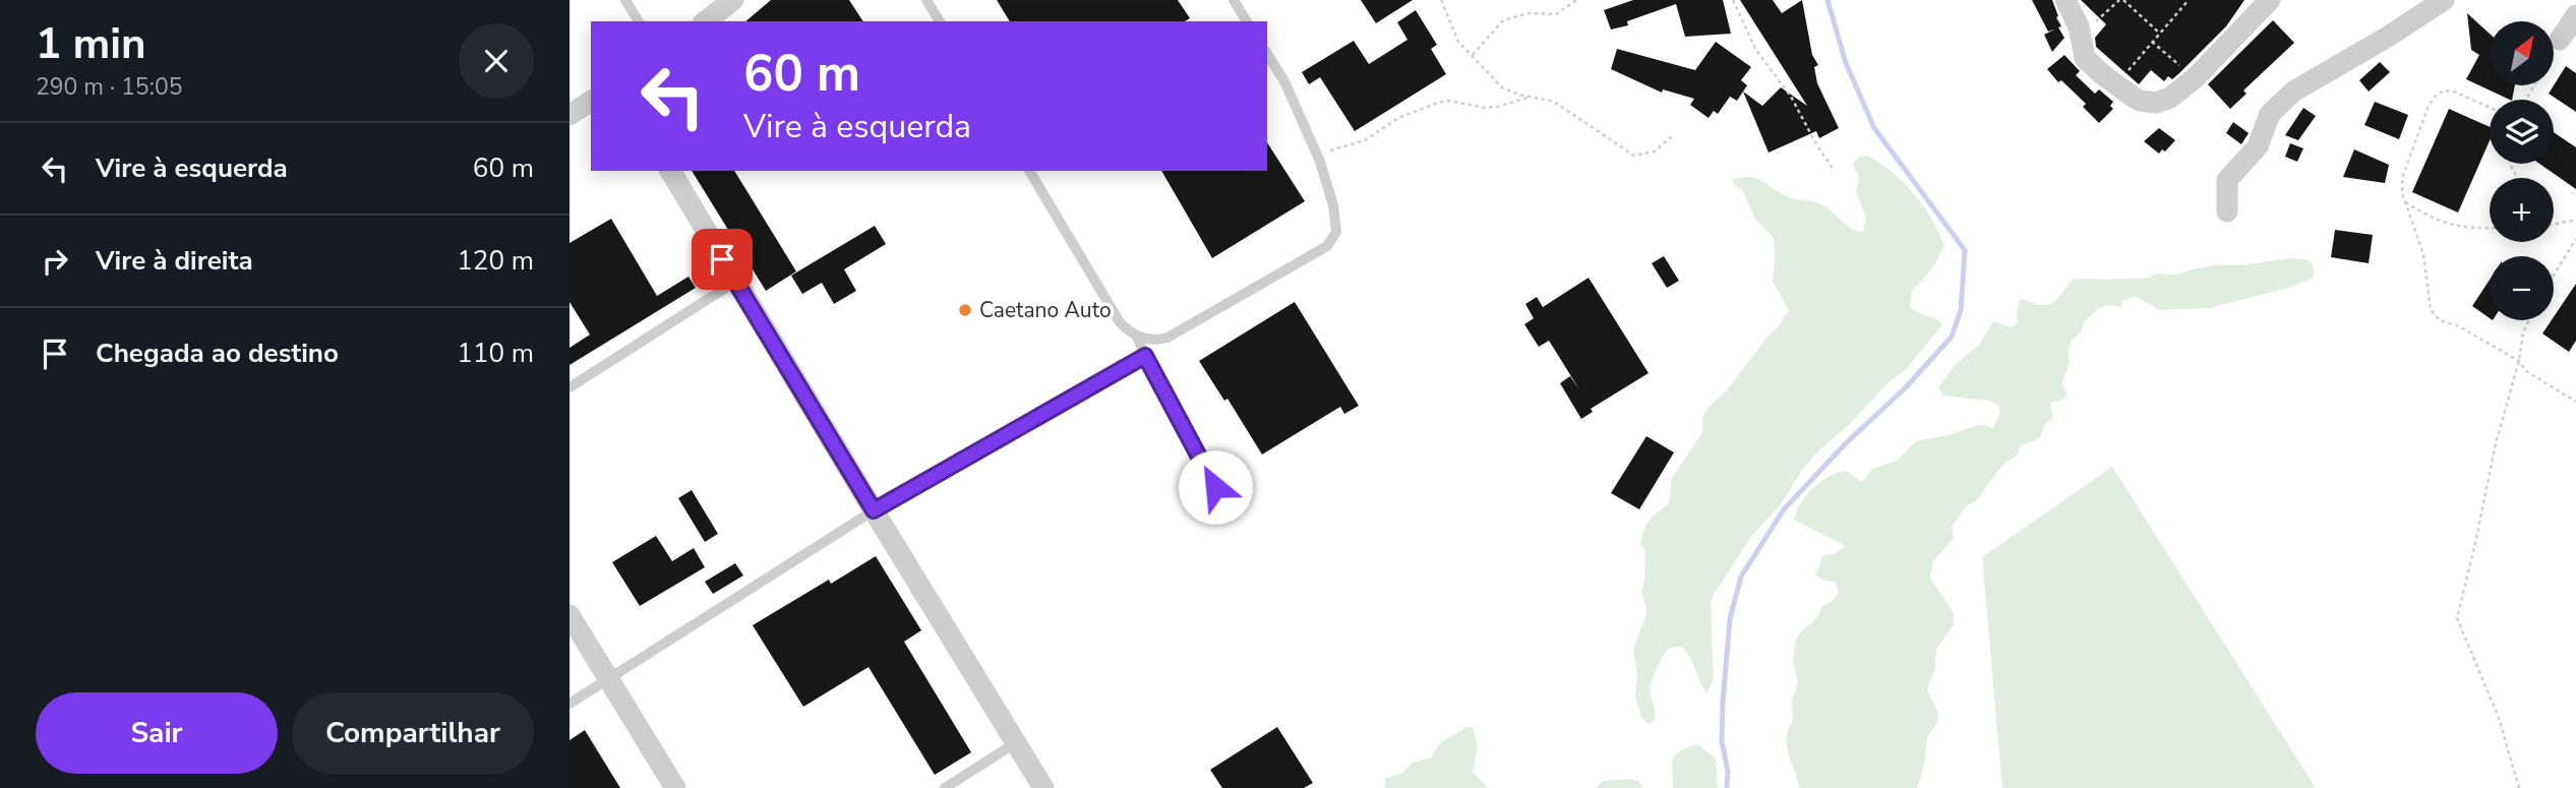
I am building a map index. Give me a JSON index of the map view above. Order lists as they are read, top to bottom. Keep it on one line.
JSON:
{"places":["Caetano Auto"],"north":"top right","page":{"heading":["1 min","290 m · 15:05"],"map_buttons":["+","−"],"turn":["60 m","Vire à esquerda"],"list":[{"name":"Vire à esquerda","value":"60 m"},{"name":"Vire à direita","value":"120 m"},{"name":"Chegada ao destino","value":"110 m"}],"buttons":["Sair","Compartilhar"]}}
